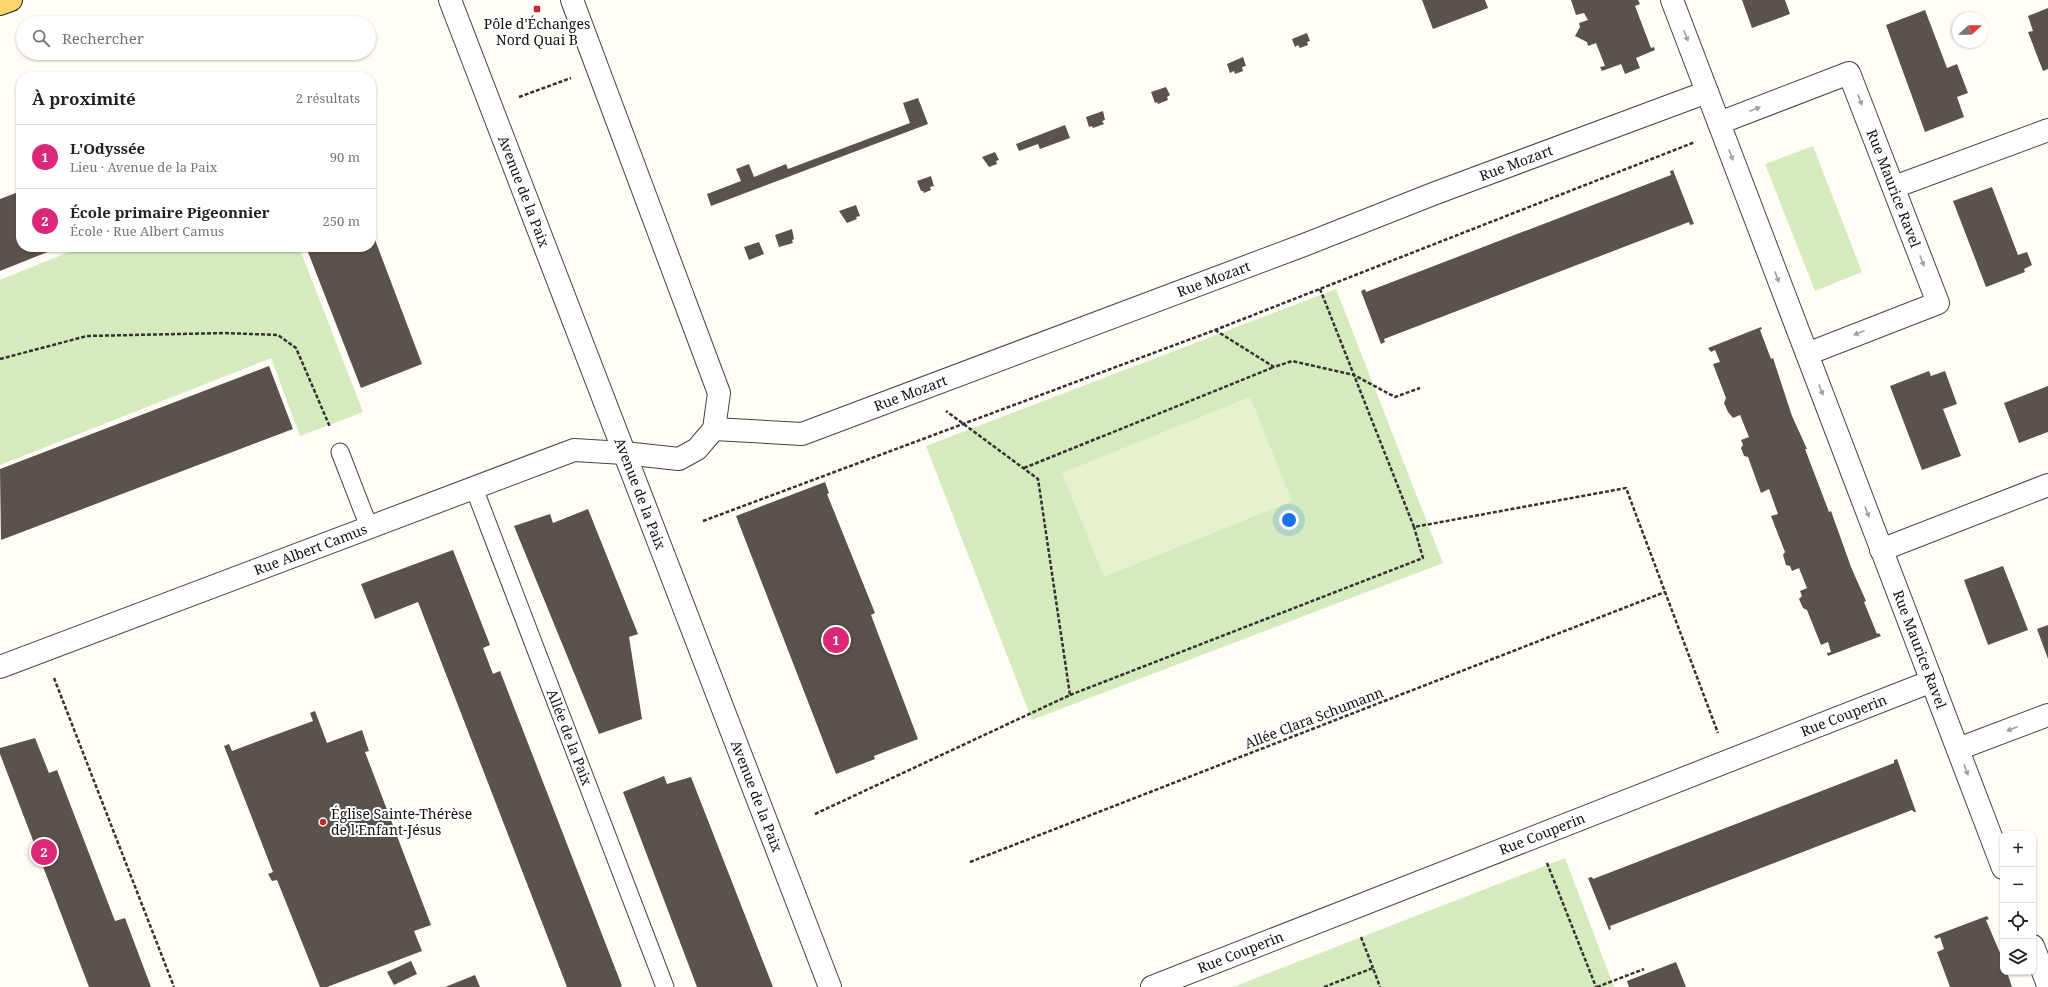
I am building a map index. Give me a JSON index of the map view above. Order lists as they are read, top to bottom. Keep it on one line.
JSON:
{"streets":{"street":["Rue Mozart","Rue Maurice Ravel","Avenue de la Paix","Rue Albert Camus","Rue Couperin"],"lane":["Allée de la Paix"],"path":["Allée Clara Schumann"]},"crossings":[["Rue Mozart","Rue Maurice Ravel"],["Rue Mozart","Rue Albert Camus"],["Rue Maurice Ravel","Rue Couperin"],["Avenue de la Paix","Rue Albert Camus"],["Rue Albert Camus","Allée de la Paix"]],"places":{"transit":["Pôle d'Échanges Nord Quai B"],"other":["Église Sainte-Thérèse de l'Enfant-Jésus"]},"north":"right","page":{"search":"Rechercher","heading":["À proximité","2 résultats"],"list":[{"mark":"1","name":"L'Odyssée","note":"Lieu · Avenue de la Paix","value":"90 m"},{"mark":"2","name":"École primaire Pigeonnier","note":"École · Rue Albert Camus","value":"250 m"}],"pins":["1","2"],"map_buttons":["+","−"]}}
